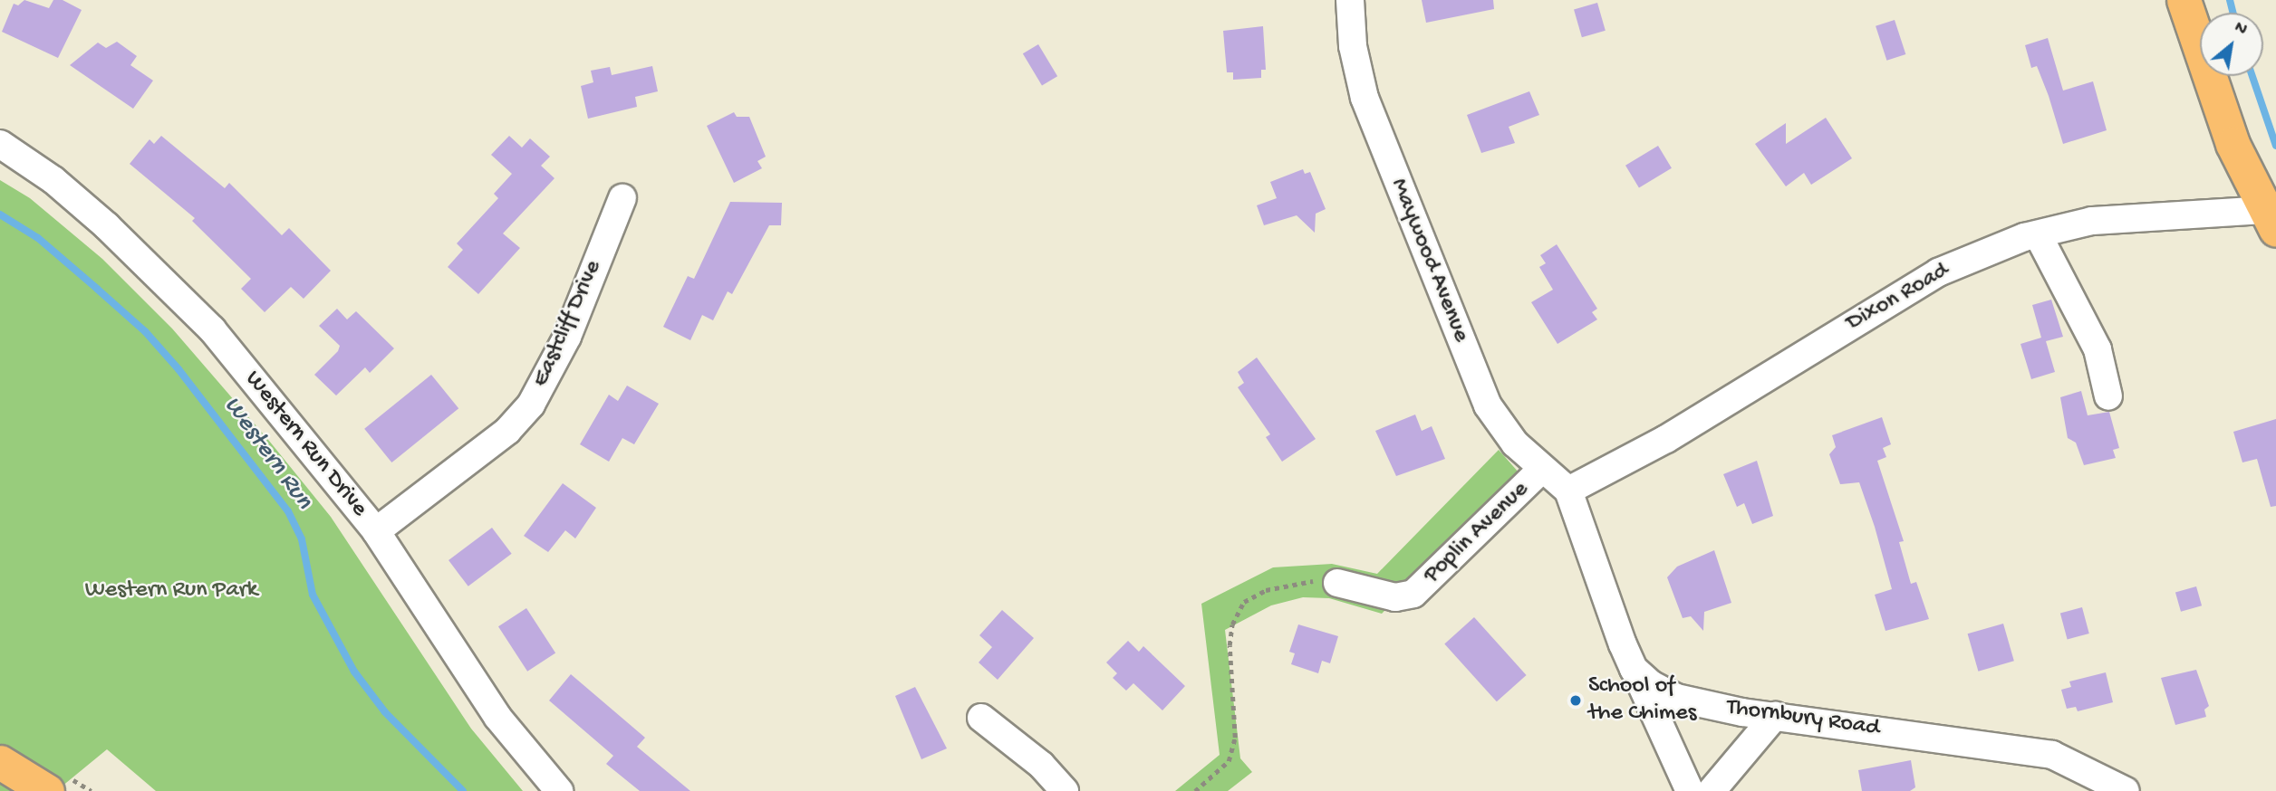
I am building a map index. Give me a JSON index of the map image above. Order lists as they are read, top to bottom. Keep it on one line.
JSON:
{"streets":{"street":["Maywood Avenue","Dixon Road","Eastcliff Drive","Western Run Drive","Poplin Avenue","Thornbury Road"]},"crossings":[["Maywood Avenue","Dixon Road"],["Maywood Avenue","Poplin Avenue"],["Eastcliff Drive","Western Run Drive"]],"water":["Western Run"],"parks":["Western Run Park"],"places":["School of the Chimes"],"north":"top right"}
